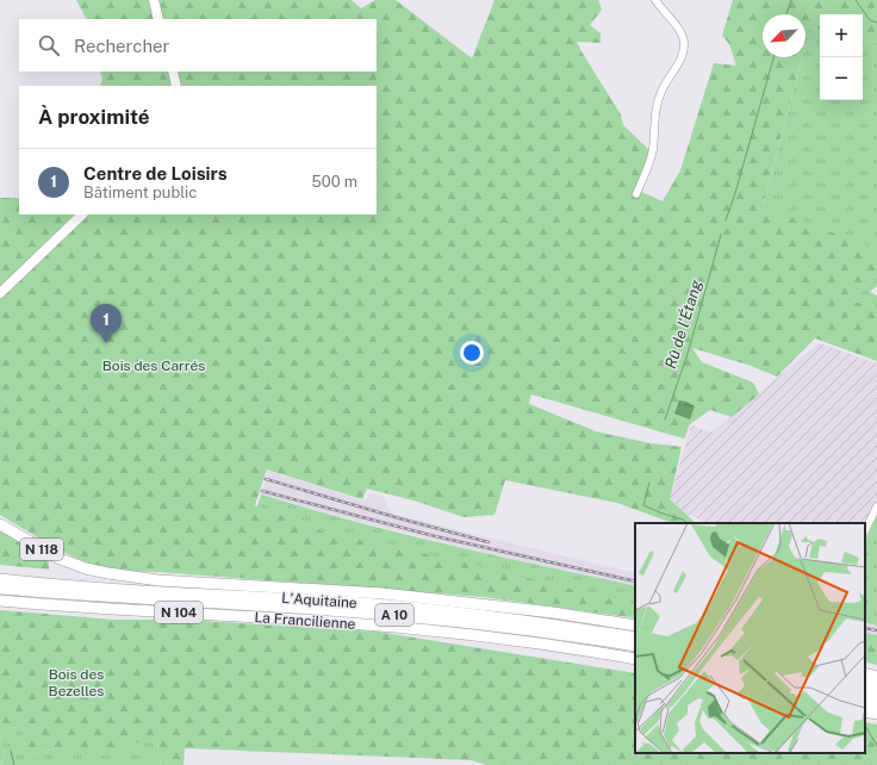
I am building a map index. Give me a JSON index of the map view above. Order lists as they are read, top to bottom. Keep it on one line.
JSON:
{"streets":{"highway":["N 118","L'Aquitaine","N 104","A 10","La Francilienne"]},"crossings":[["N 118","N 104"]],"water":["Rû de l'Étang"],"parks":["Bois des Carrés","Bois des Bezelles"],"north":"bottom left","page":{"map_buttons":["+","−"],"search":"Rechercher","heading":"À proximité","list":[{"mark":"1","name":"Centre de Loisirs","note":"Bâtiment public","value":"500 m"}],"pins":"1"}}
